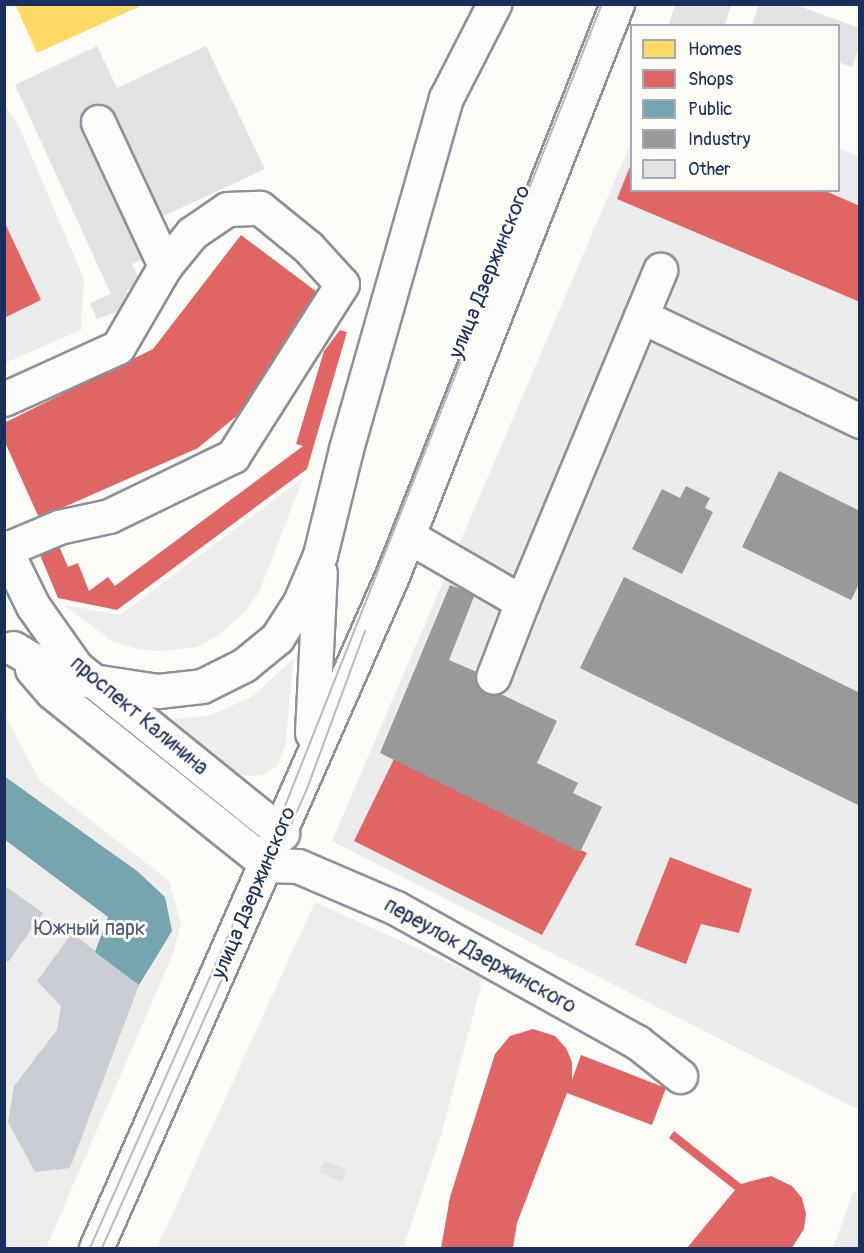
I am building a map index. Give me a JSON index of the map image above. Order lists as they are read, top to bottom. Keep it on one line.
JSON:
{"streets":{"main road":["улица Дзержинского","проспект Калинина","переулок Дзержинского"]},"crossings":[["улица Дзержинского","проспект Калинина"],["улица Дзержинского","переулок Дзержинского"],["проспект Калинина","переулок Дзержинского"]],"parks":["Южный парк"],"legend":["Homes","Shops","Public","Industry","Other"]}
